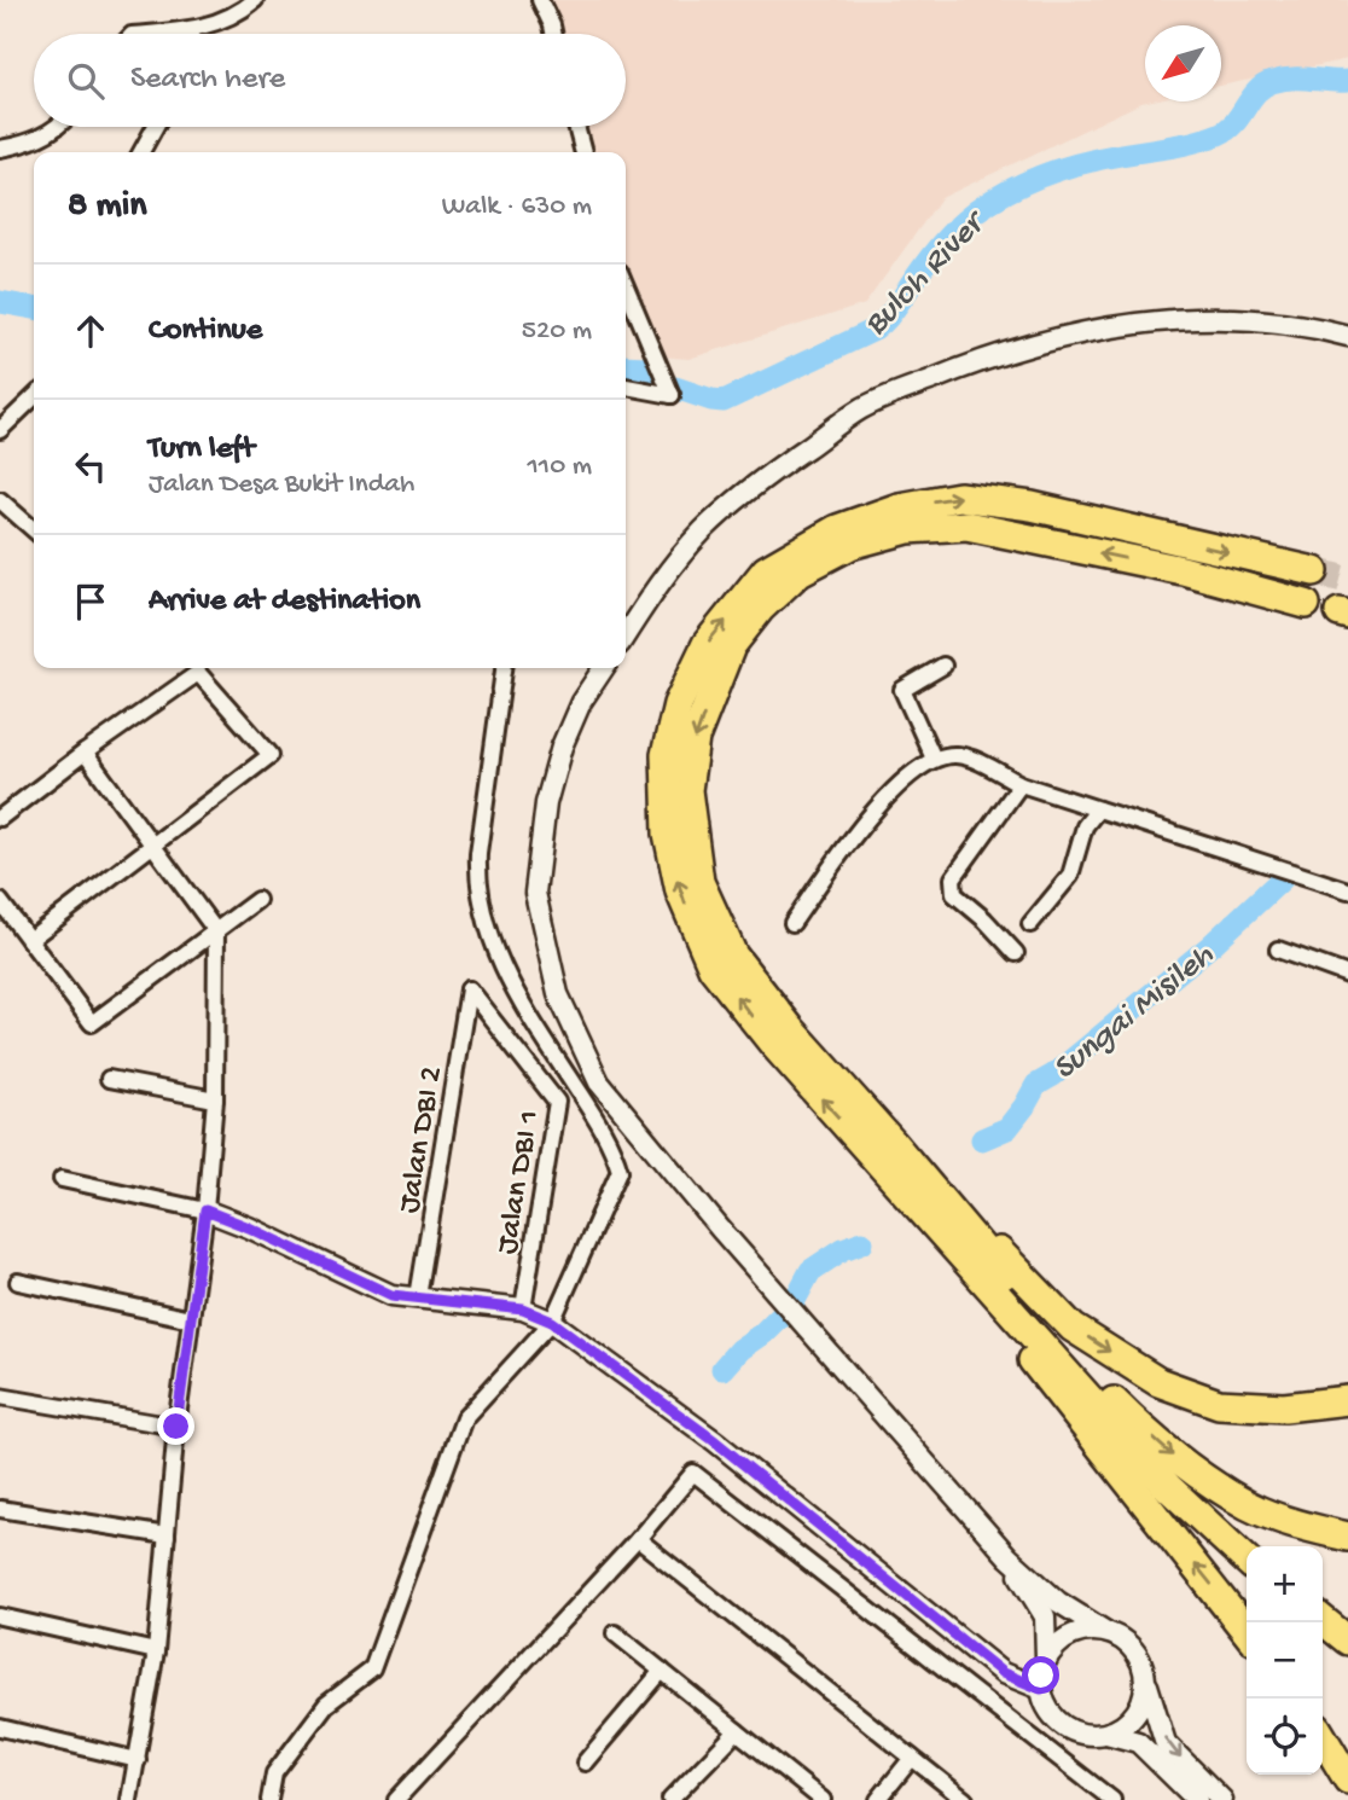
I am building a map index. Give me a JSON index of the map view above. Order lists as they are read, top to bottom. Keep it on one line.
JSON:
{"streets":{"street":["Jalan DBI 2","Jalan DBI 1"]},"crossings":[["Jalan DBI 2","Jalan DBI 1"]],"water":["Buloh River","Sungai Misileh"],"north":"bottom left","page":{"search":"Search here","heading":["8 min","Walk · 630 m"],"list":[["Continue","520 m"],["Turn left","Jalan Desa Bukit Indah","110 m"],"Arrive at destination"],"map_buttons":["+","−"]}}
